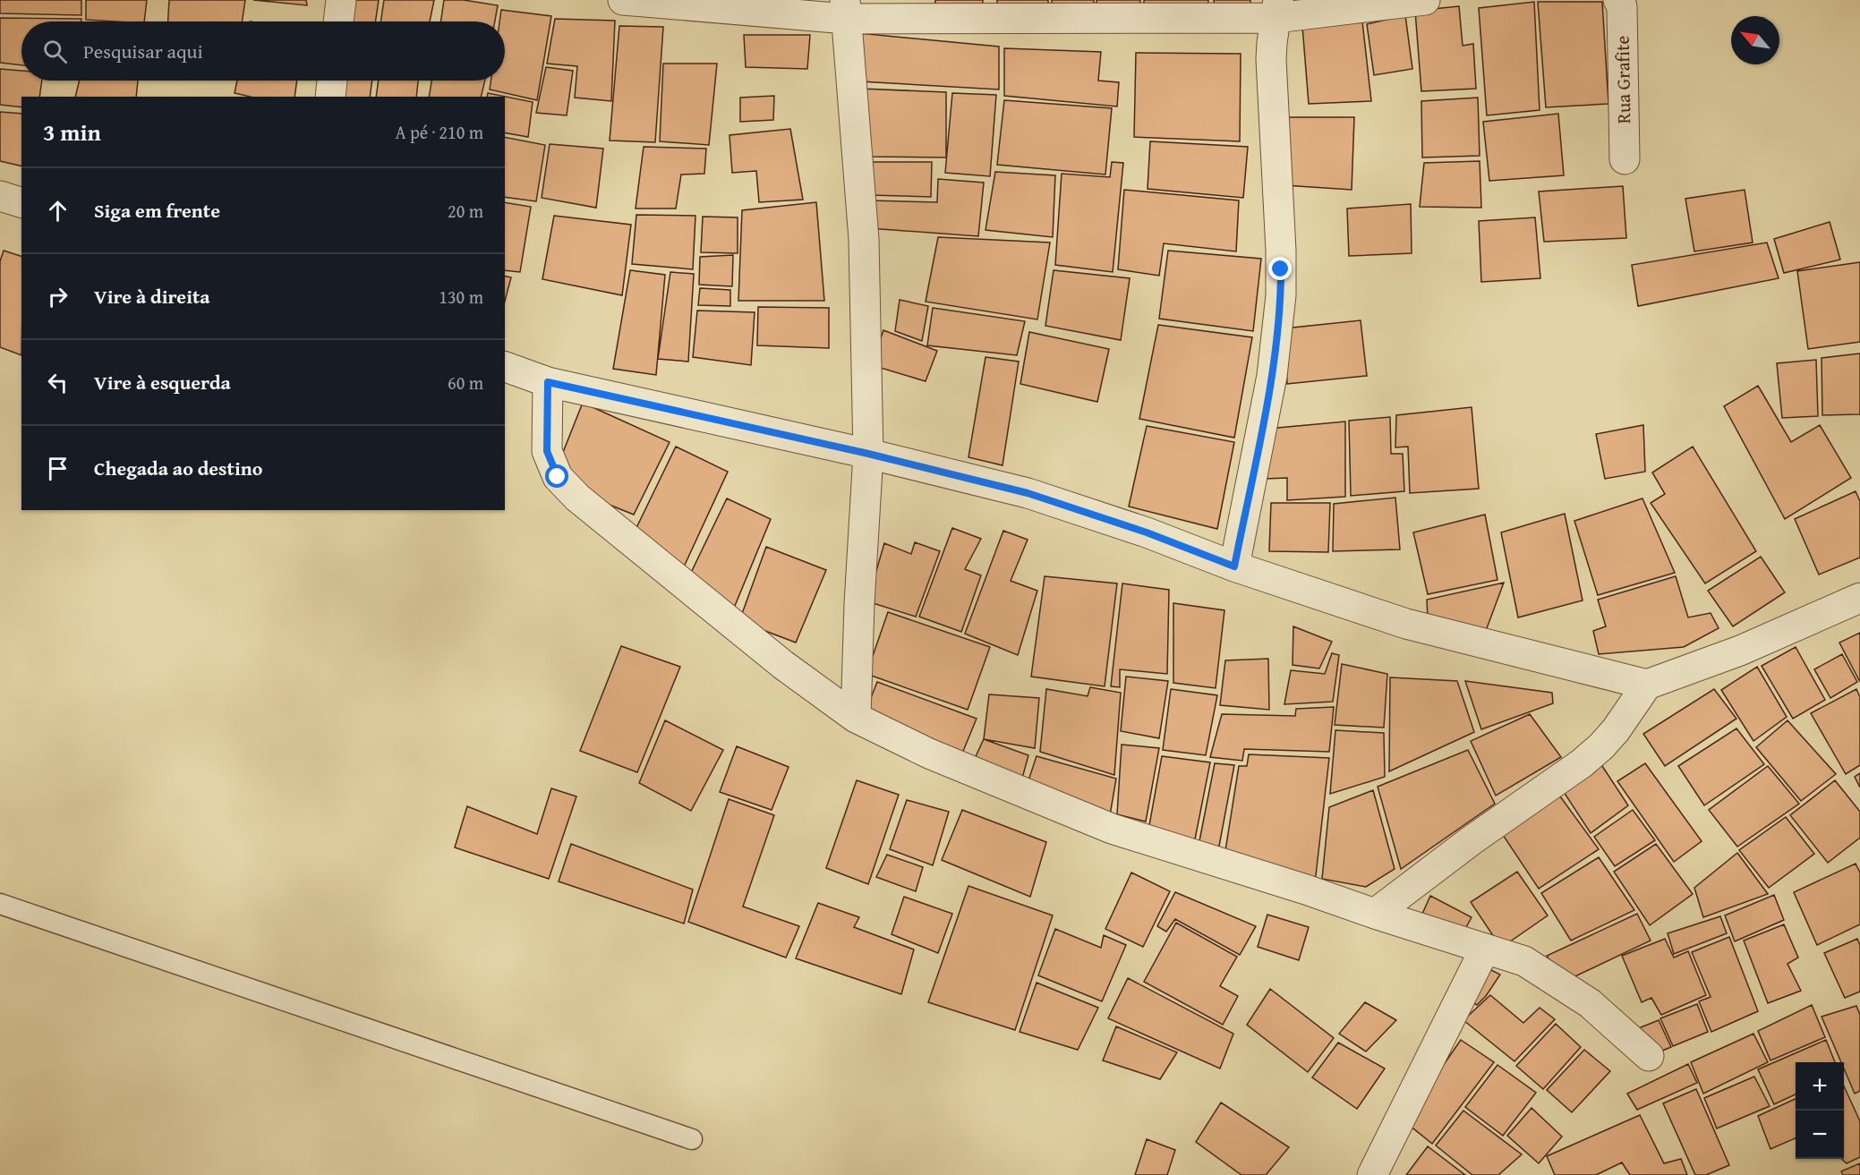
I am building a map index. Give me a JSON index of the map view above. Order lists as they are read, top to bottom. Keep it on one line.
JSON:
{"streets":{"street":["Rua Grafite"]},"north":"top left","page":{"search":"Pesquisar aqui","heading":["3 min","A pé · 210 m"],"list":[["Siga em frente","20 m"],["Vire à direita","130 m"],["Vire à esquerda","60 m"],"Chegada ao destino"],"map_buttons":["+","−"]}}
